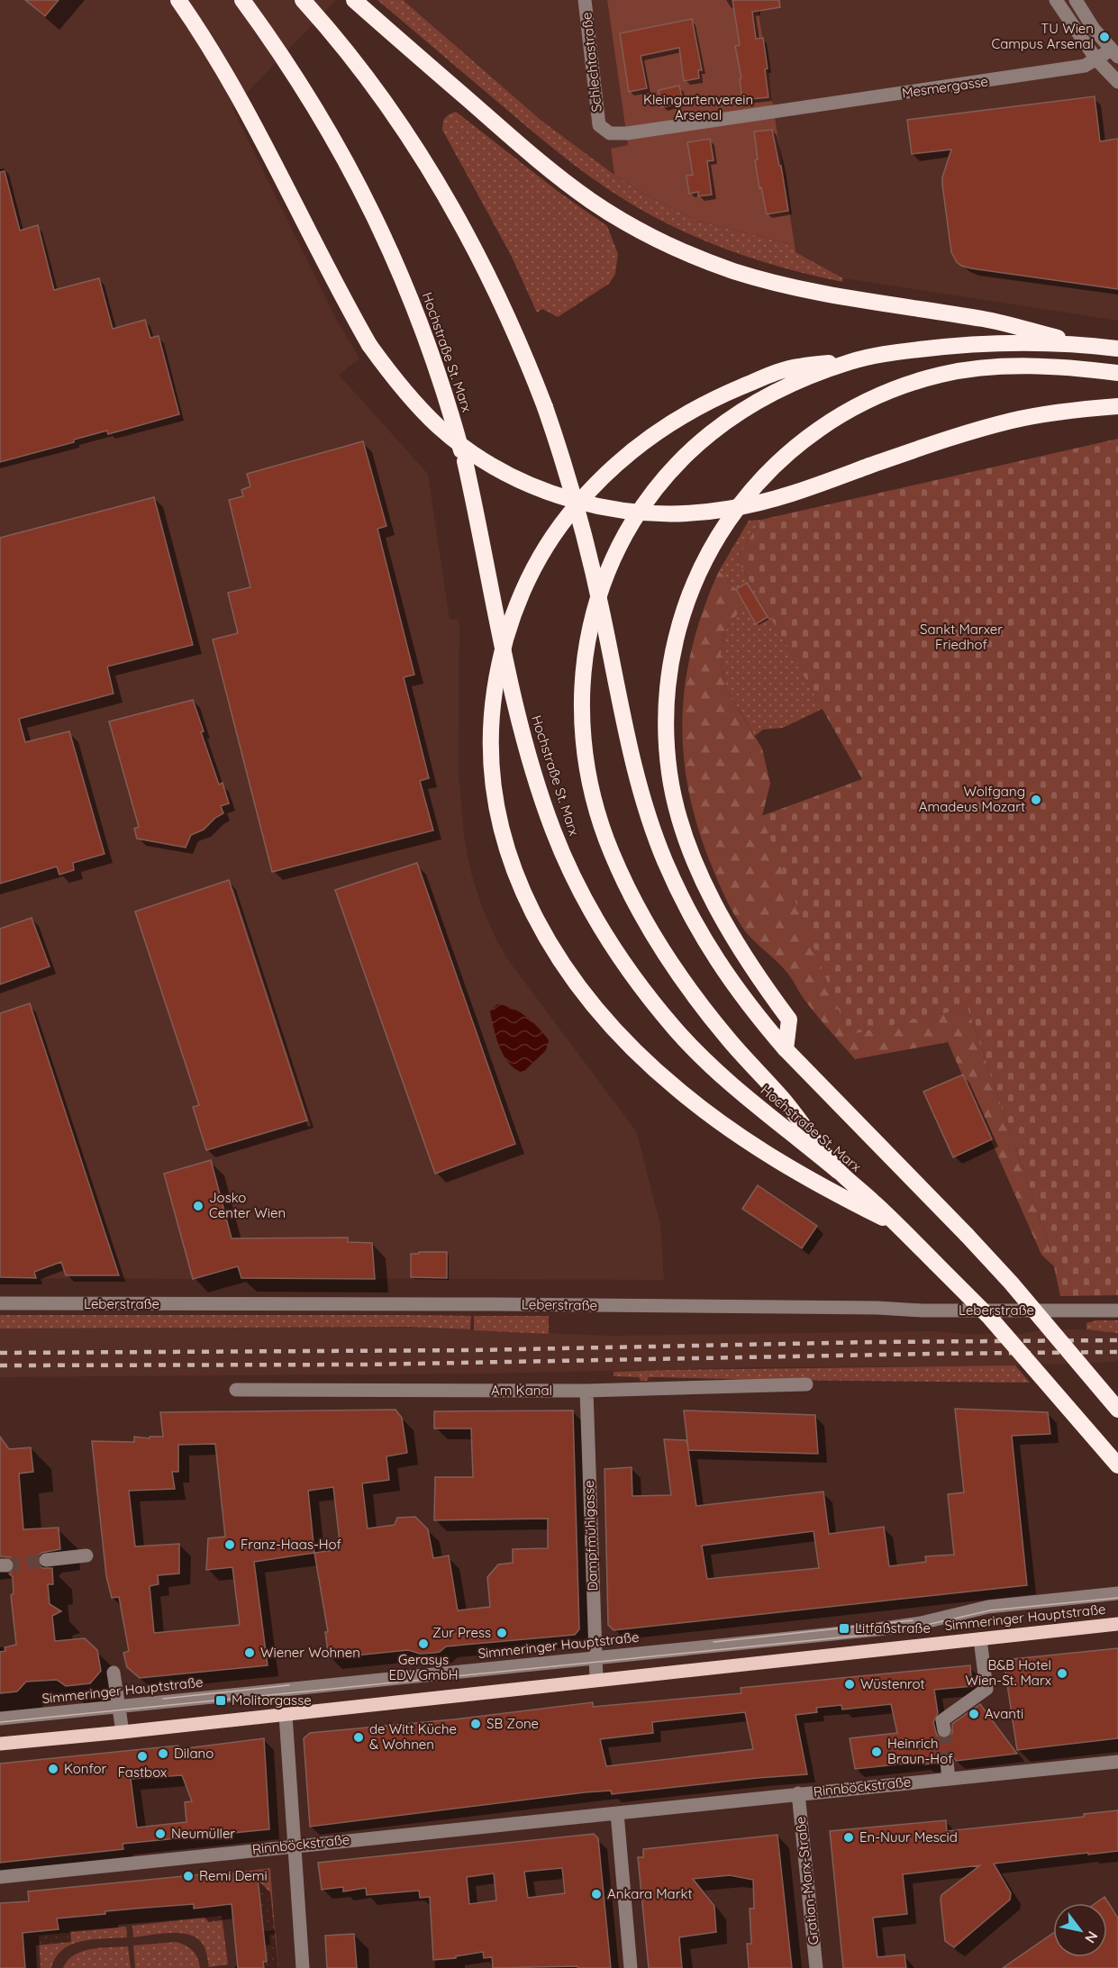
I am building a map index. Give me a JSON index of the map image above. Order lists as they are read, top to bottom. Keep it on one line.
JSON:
{"streets":{"highway":["Hochstraße St. Marx"],"main road":["Simmeringer Hauptstraße"],"street":["Schlechtastraße","Mesmergasse","Leberstraße","Am Kanal","Dampfmühlgasse","Rinnböckstraße","Gratian-Marx-Straße"]},"crossings":[["Schlechtastraße","Mesmergasse"],["Am Kanal","Dampfmühlgasse"],["Dampfmühlgasse","Simmeringer Hauptstraße"],["Rinnböckstraße","Gratian-Marx-Straße"]],"parks":["Kleingartenverein Arsenal","Sankt Marxer Friedhof"],"places":{"other":["TU Wien Campus Arsenal","Wolfgang Amadeus Mozart","Josko Center Wien","Franz-Haas-Hof","Zur Press","Gerasys EDV GmbH","Wiener Wohnen","B&B Hotel Wien-St. Marx","Wüstenrot","Avanti","SB Zone","de Witt Küche & Wohnen","Heinrich Braun-Hof","Dilano","Fastbox","Konfor","Neumüller","En-Nuur Mescid","Remi Demi","Ankara Markt"],"transit":["Litfaßstraße","Molitorgasse"]},"north":"bottom right"}
